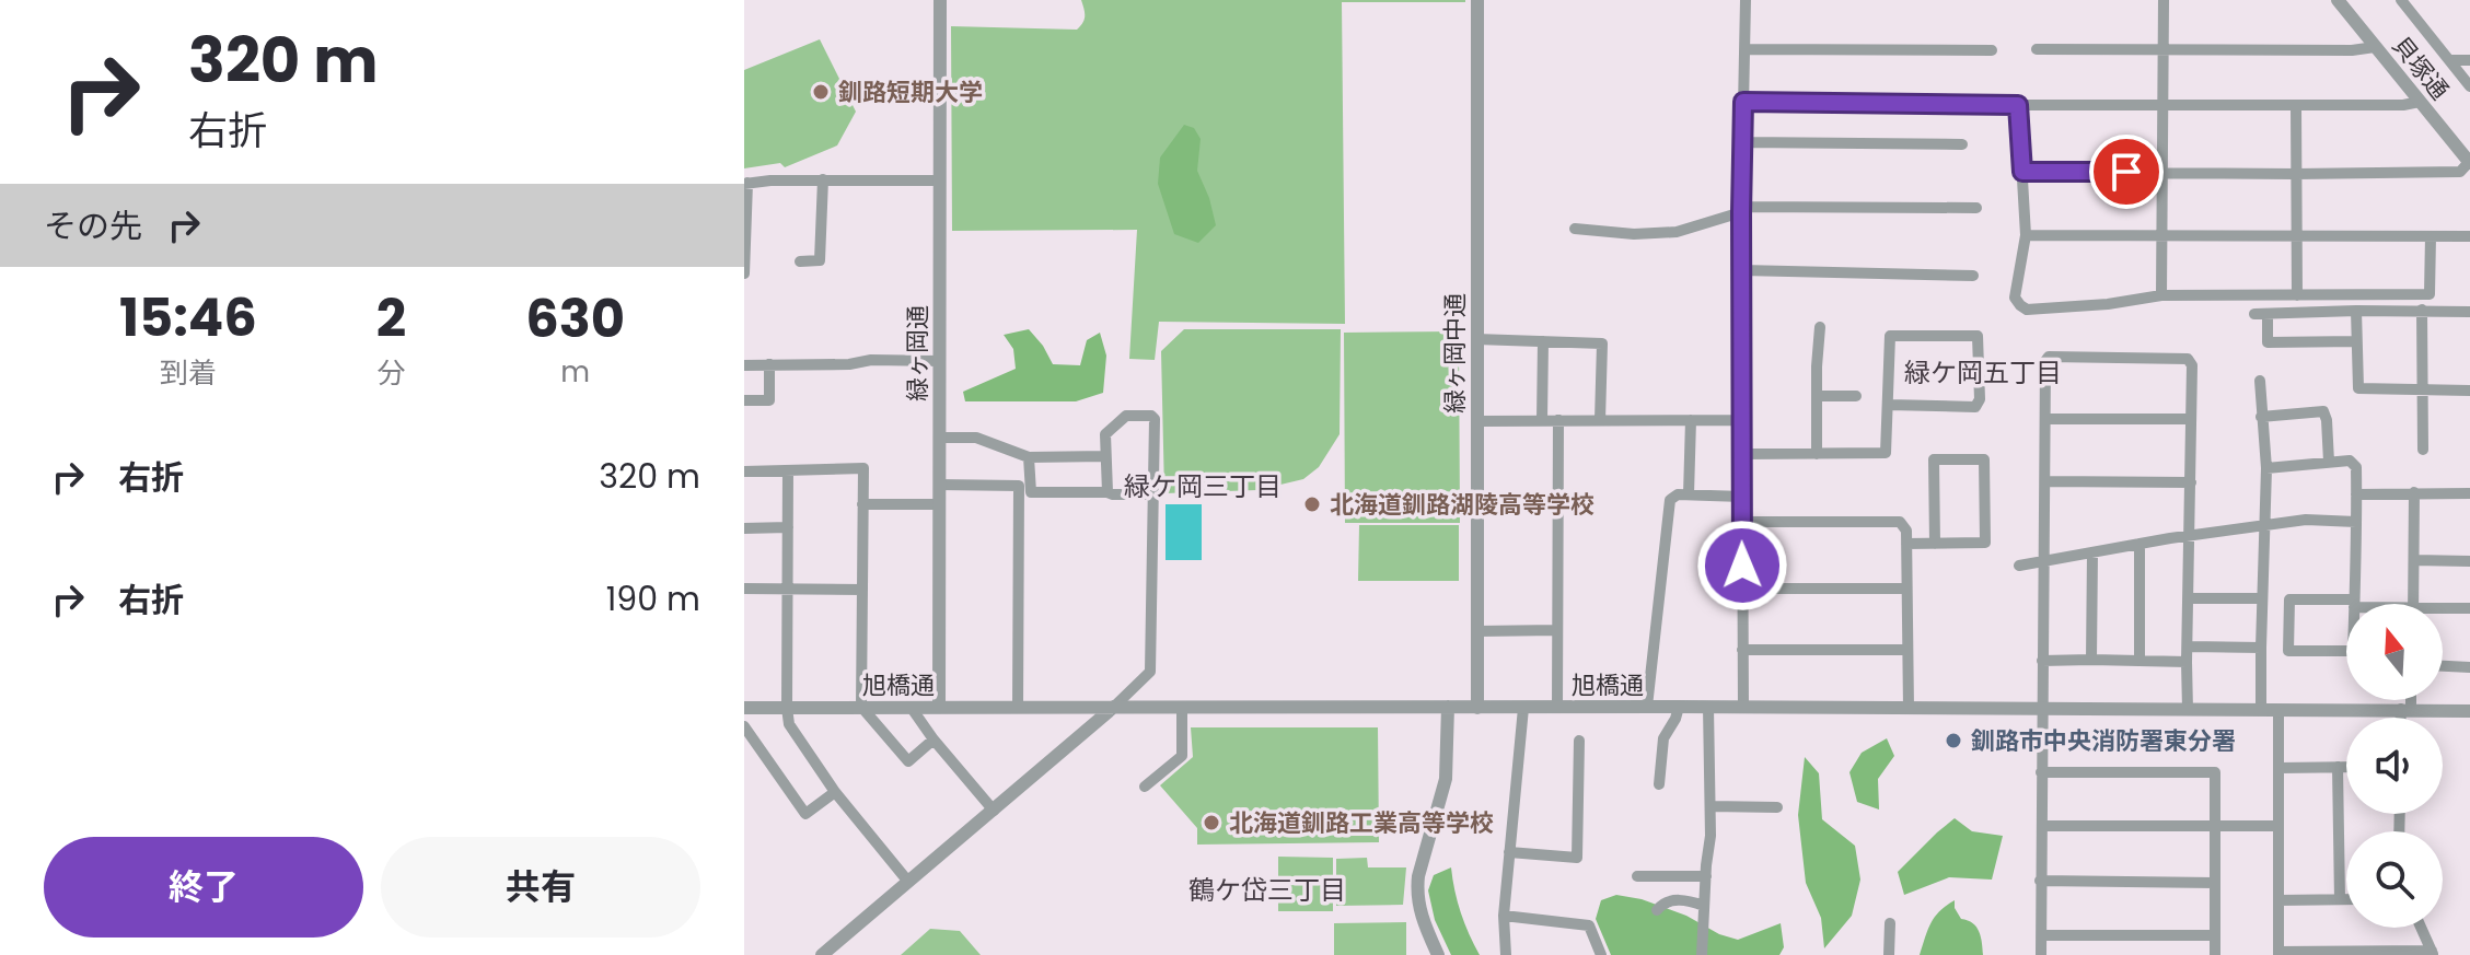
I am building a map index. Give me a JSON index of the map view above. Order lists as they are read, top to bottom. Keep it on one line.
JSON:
{"streets":{"street":["貝塚通","緑ヶ岡通","緑ヶ岡中通","旭橋通"]},"crossings":[["緑ヶ岡通","旭橋通"],["緑ヶ岡中通","旭橋通"]],"districts":["緑ケ岡五丁目","緑ケ岡三丁目","鶴ケ岱三丁目"],"places":["釧路短期大学","北海道釧路湖陵高等学校","釧路市中央消防署東分署","北海道釧路工業高等学校"],"north":"top","page":{"turn":["320 m","右折"],"then":"その先","eta":["15:46","到着","2","分","630","m"],"list":[{"name":"右折","value":"320 m"},{"name":"右折","value":"190 m"}],"buttons":["終了","共有"]}}
